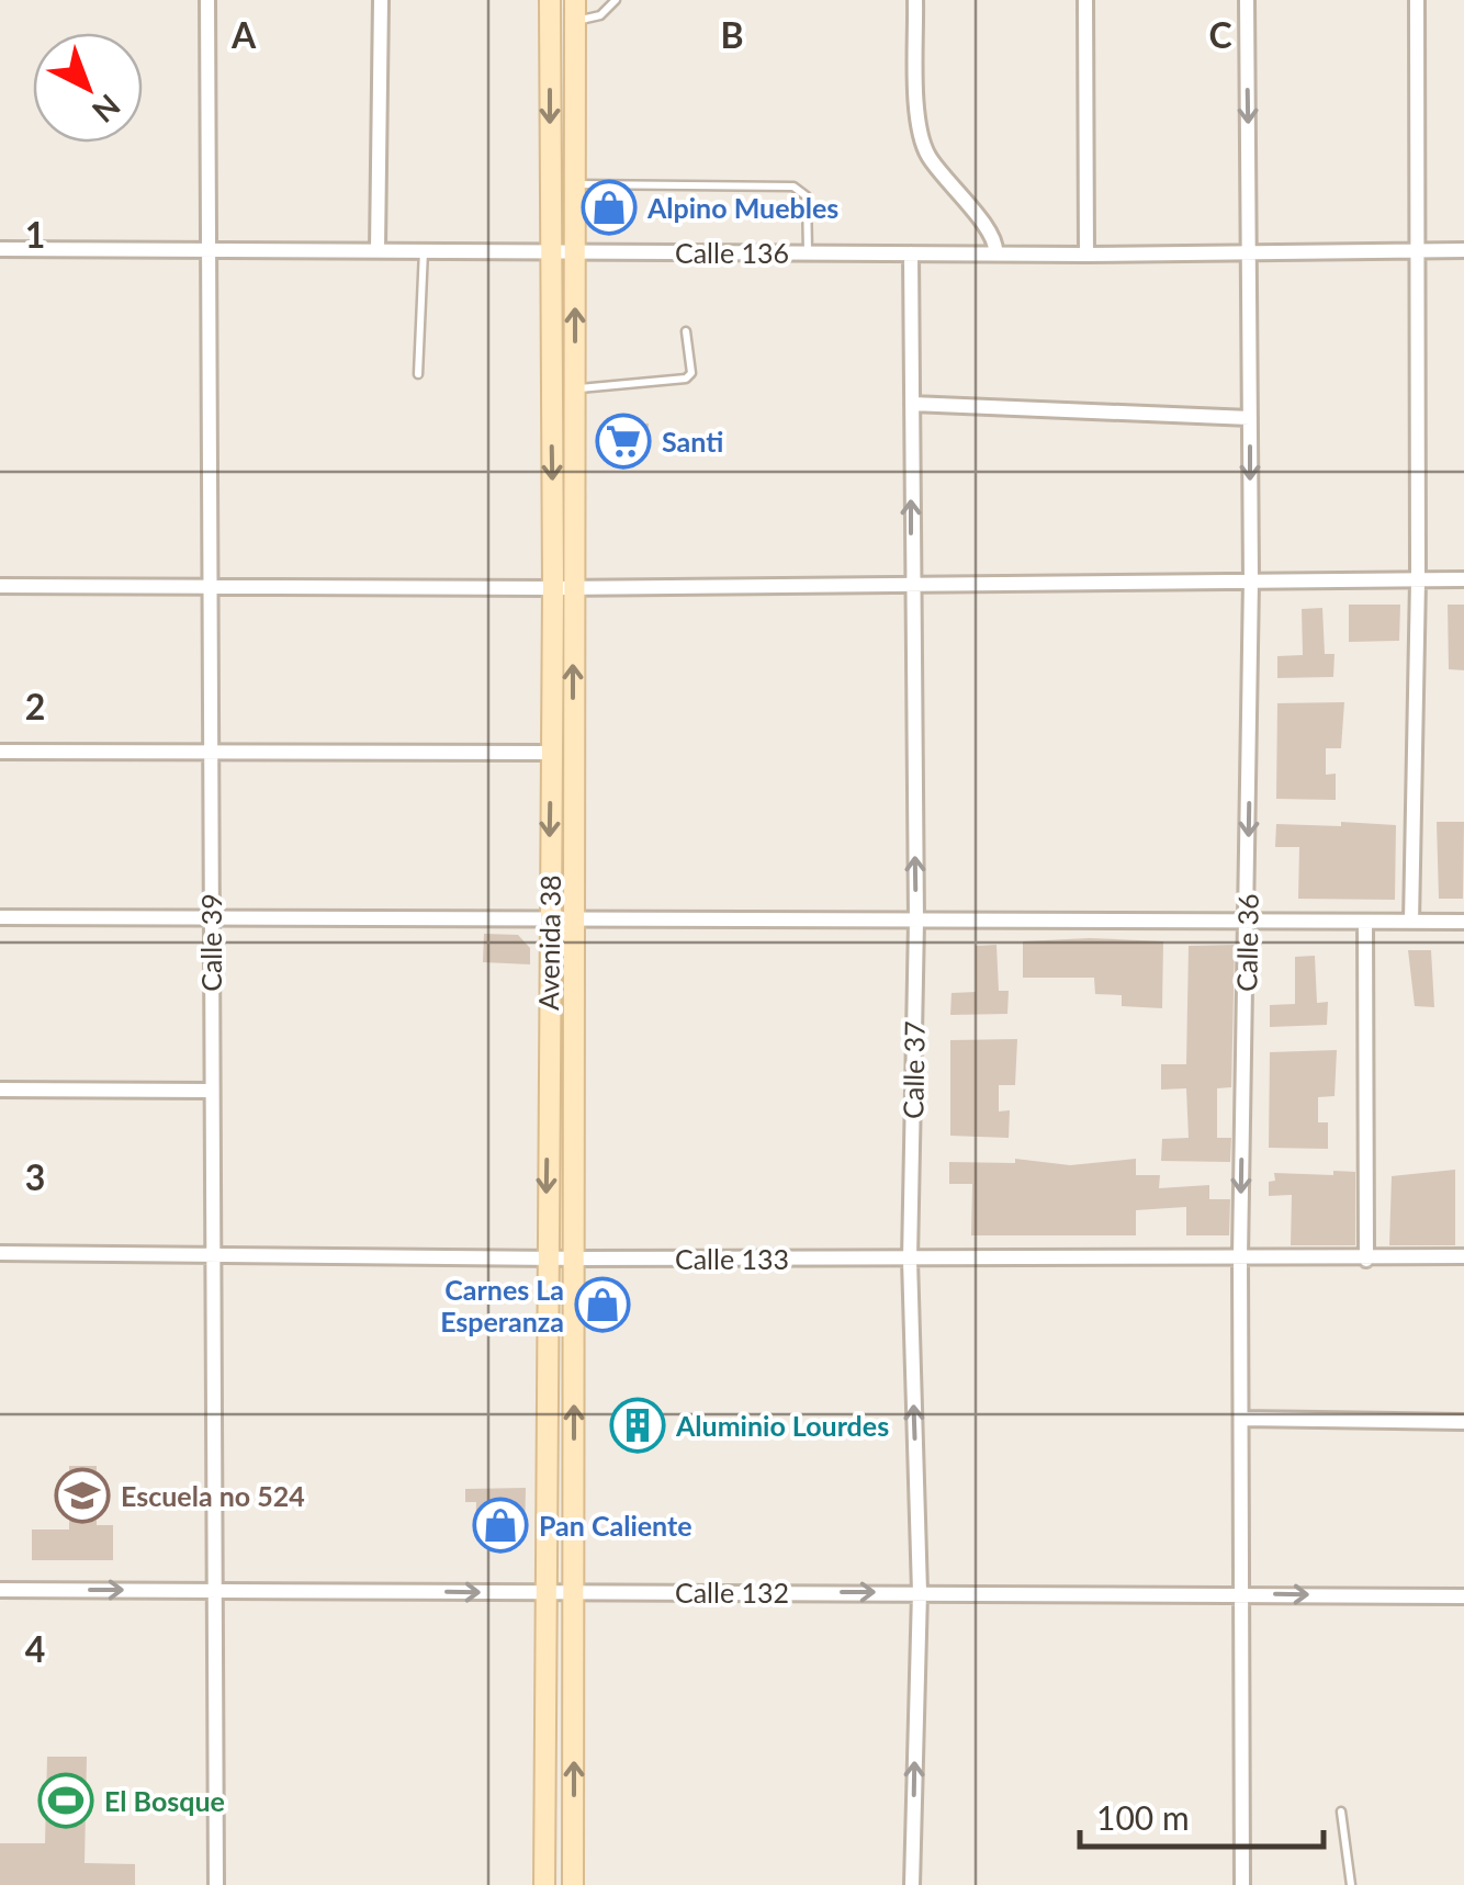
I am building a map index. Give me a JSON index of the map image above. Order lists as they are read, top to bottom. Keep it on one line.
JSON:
{"streets":{"main road":["Avenida 38"],"street":["Calle 136","Calle 39","Calle 36","Calle 37","Calle 133","Calle 132"]},"crossings":[["Calle 136","Calle 39"],["Calle 136","Avenida 38"],["Calle 136","Calle 36"],["Calle 136","Calle 37"],["Calle 39","Calle 133"],["Calle 39","Calle 132"],["Avenida 38","Calle 133"],["Avenida 38","Calle 132"],["Calle 36","Calle 133"],["Calle 36","Calle 132"],["Calle 37","Calle 133"],["Calle 37","Calle 132"]],"one_way":["Calle 36","Calle 37","Calle 132"],"places":{"shop":["Alpino Muebles","Carnes La Esperanza","Pan Caliente"],"supermarket":["Santi"],"building":["Aluminio Lourdes"],"school or university":["Escuela no 524"],"sports":["El Bosque"]},"scale_bar":"100 m","north":"bottom right","grid":{"columns":["A","B","C"],"rows":["1","2","3","4"]}}
